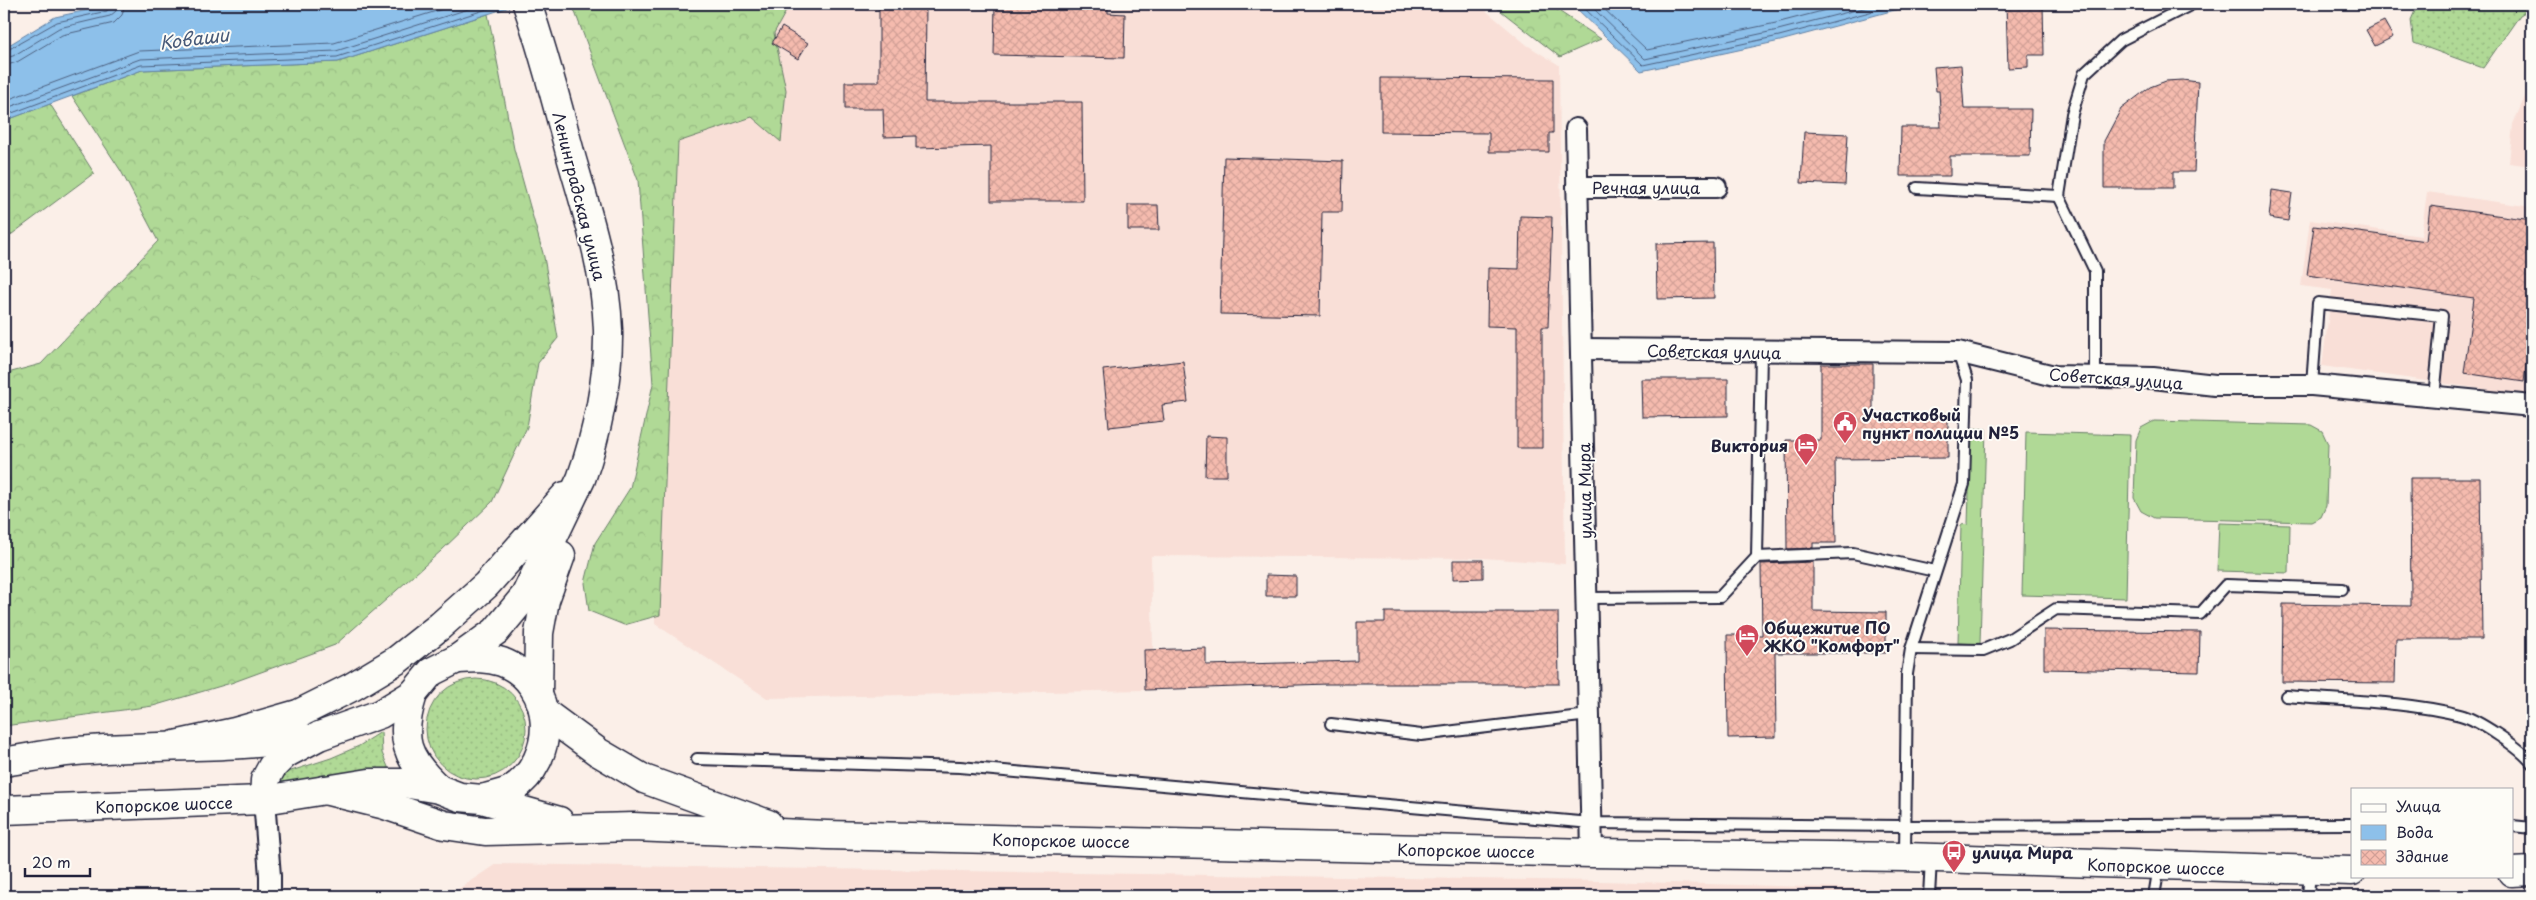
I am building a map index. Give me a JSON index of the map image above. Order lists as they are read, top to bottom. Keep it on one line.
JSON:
{"streets":{"main road":["Ленинградская улица","Копорское шоссе"],"street":["Речная улица","Советская улица","улица Мира"]},"crossings":[["Речная улица","улица Мира"],["Советская улица","улица Мира"],["улица Мира","Копорское шоссе"]],"water":["Коваши"],"places":{"public building":["Участковый пункт полиции №5"],"hotel":["Виктория","Общежитие ПО ЖКО \"Комфорт\""],"bus stop":["улица Мира"]},"legend":["Улица","Вода","Здание"],"scale_bar":"20 m"}
